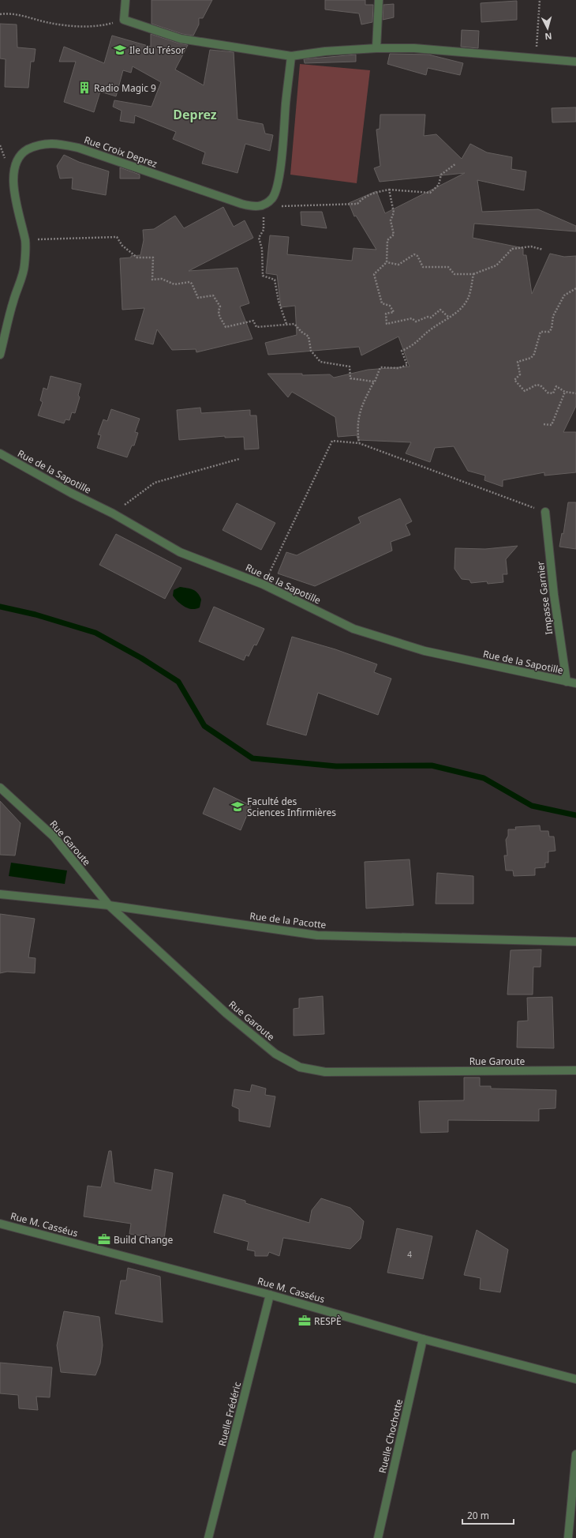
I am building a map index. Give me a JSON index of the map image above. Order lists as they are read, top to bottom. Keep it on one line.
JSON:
{"streets":{"street":["Rue Croix Deprez","Rue de la Sapotille","Impasse Garnier","Rue Garoute","Rue de la Pacotte","Rue M. Casséus","Ruelle Frédéric","Ruelle Chochotte"]},"crossings":[["Rue de la Sapotille","Impasse Garnier"],["Rue Garoute","Rue de la Pacotte"],["Rue M. Casséus","Ruelle Frédéric"],["Rue M. Casséus","Ruelle Chochotte"]],"districts":["Deprez"],"places":{"school or university":["Ile du Trésor","Faculté des Sciences Infirmières"],"building":["Radio Magic 9"],"office":["Build Change","RESPÈ"]},"house_numbers":["4"],"scale_bar":"20 m","north":"bottom"}
